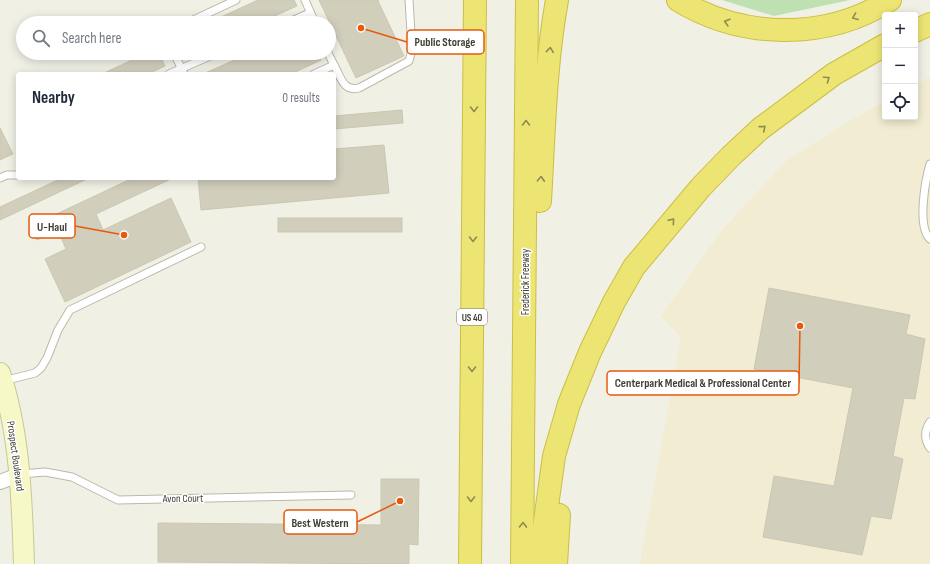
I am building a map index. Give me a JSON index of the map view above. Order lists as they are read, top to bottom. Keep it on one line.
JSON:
{"streets":{"highway":["Frederick Freeway","US 40"],"street":["Prospect Boulevard"],"lane":["Avon Court"]},"crossings":[["Prospect Boulevard","Avon Court"]],"places":["Public Storage","U-Haul","Centerpark Medical & Professional Center","Best Western"],"page":{"map_buttons":["+","−"],"search":"Search here","heading":["Nearby","0 results"]}}
